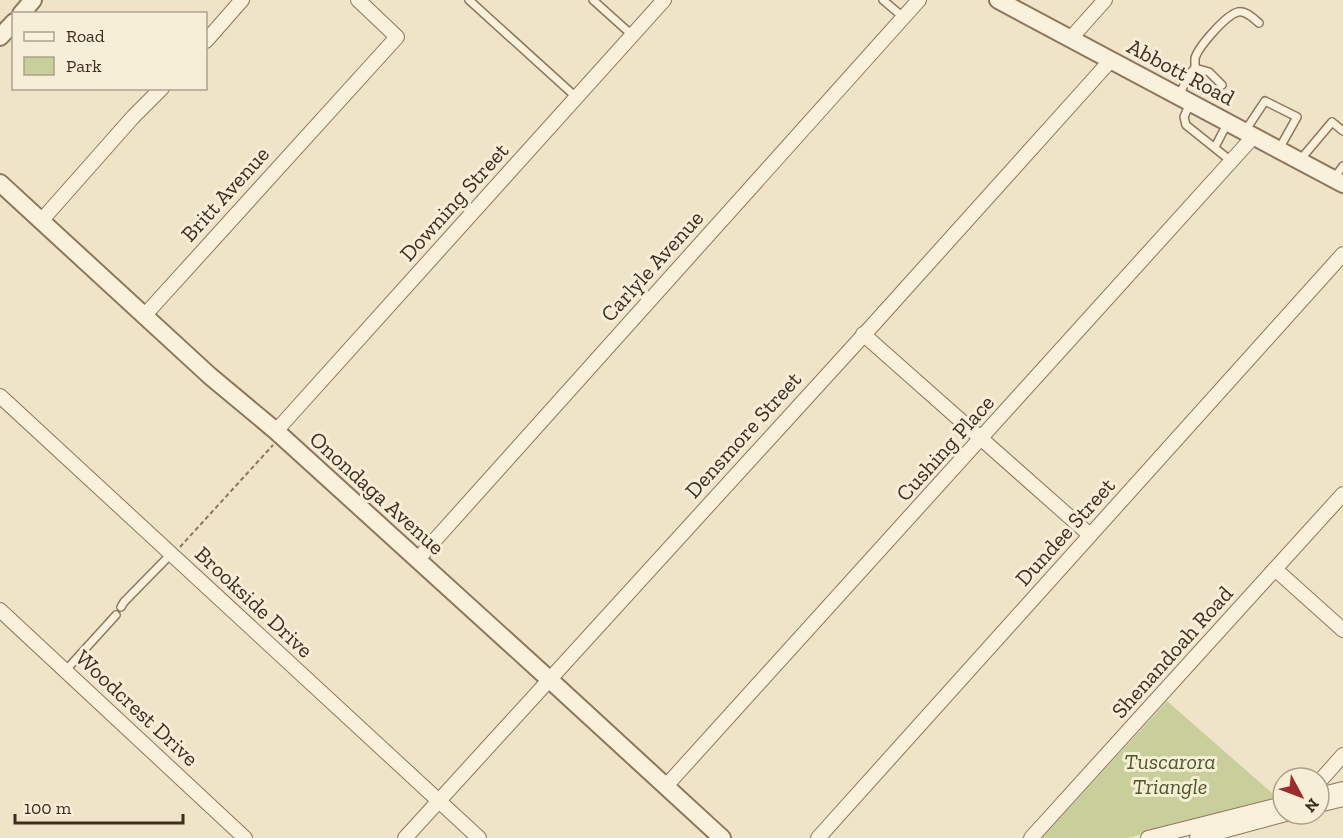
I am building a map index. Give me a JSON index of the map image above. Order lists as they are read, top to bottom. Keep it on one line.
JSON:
{"streets":{"street":["Abbott Road","Britt Avenue","Downing Street","Carlyle Avenue","Densmore Street","Cushing Place","Onondaga Avenue","Dundee Street","Brookside Drive","Shenandoah Road","Woodcrest Drive"]},"crossings":[["Abbott Road","Densmore Street"],["Abbott Road","Cushing Place"],["Britt Avenue","Onondaga Avenue"],["Downing Street","Onondaga Avenue"],["Carlyle Avenue","Onondaga Avenue"],["Densmore Street","Onondaga Avenue"],["Densmore Street","Brookside Drive"],["Cushing Place","Onondaga Avenue"]],"parks":["Tuscarora Triangle"],"legend":["Road","Park"],"scale_bar":"100 m","north":"bottom right"}
